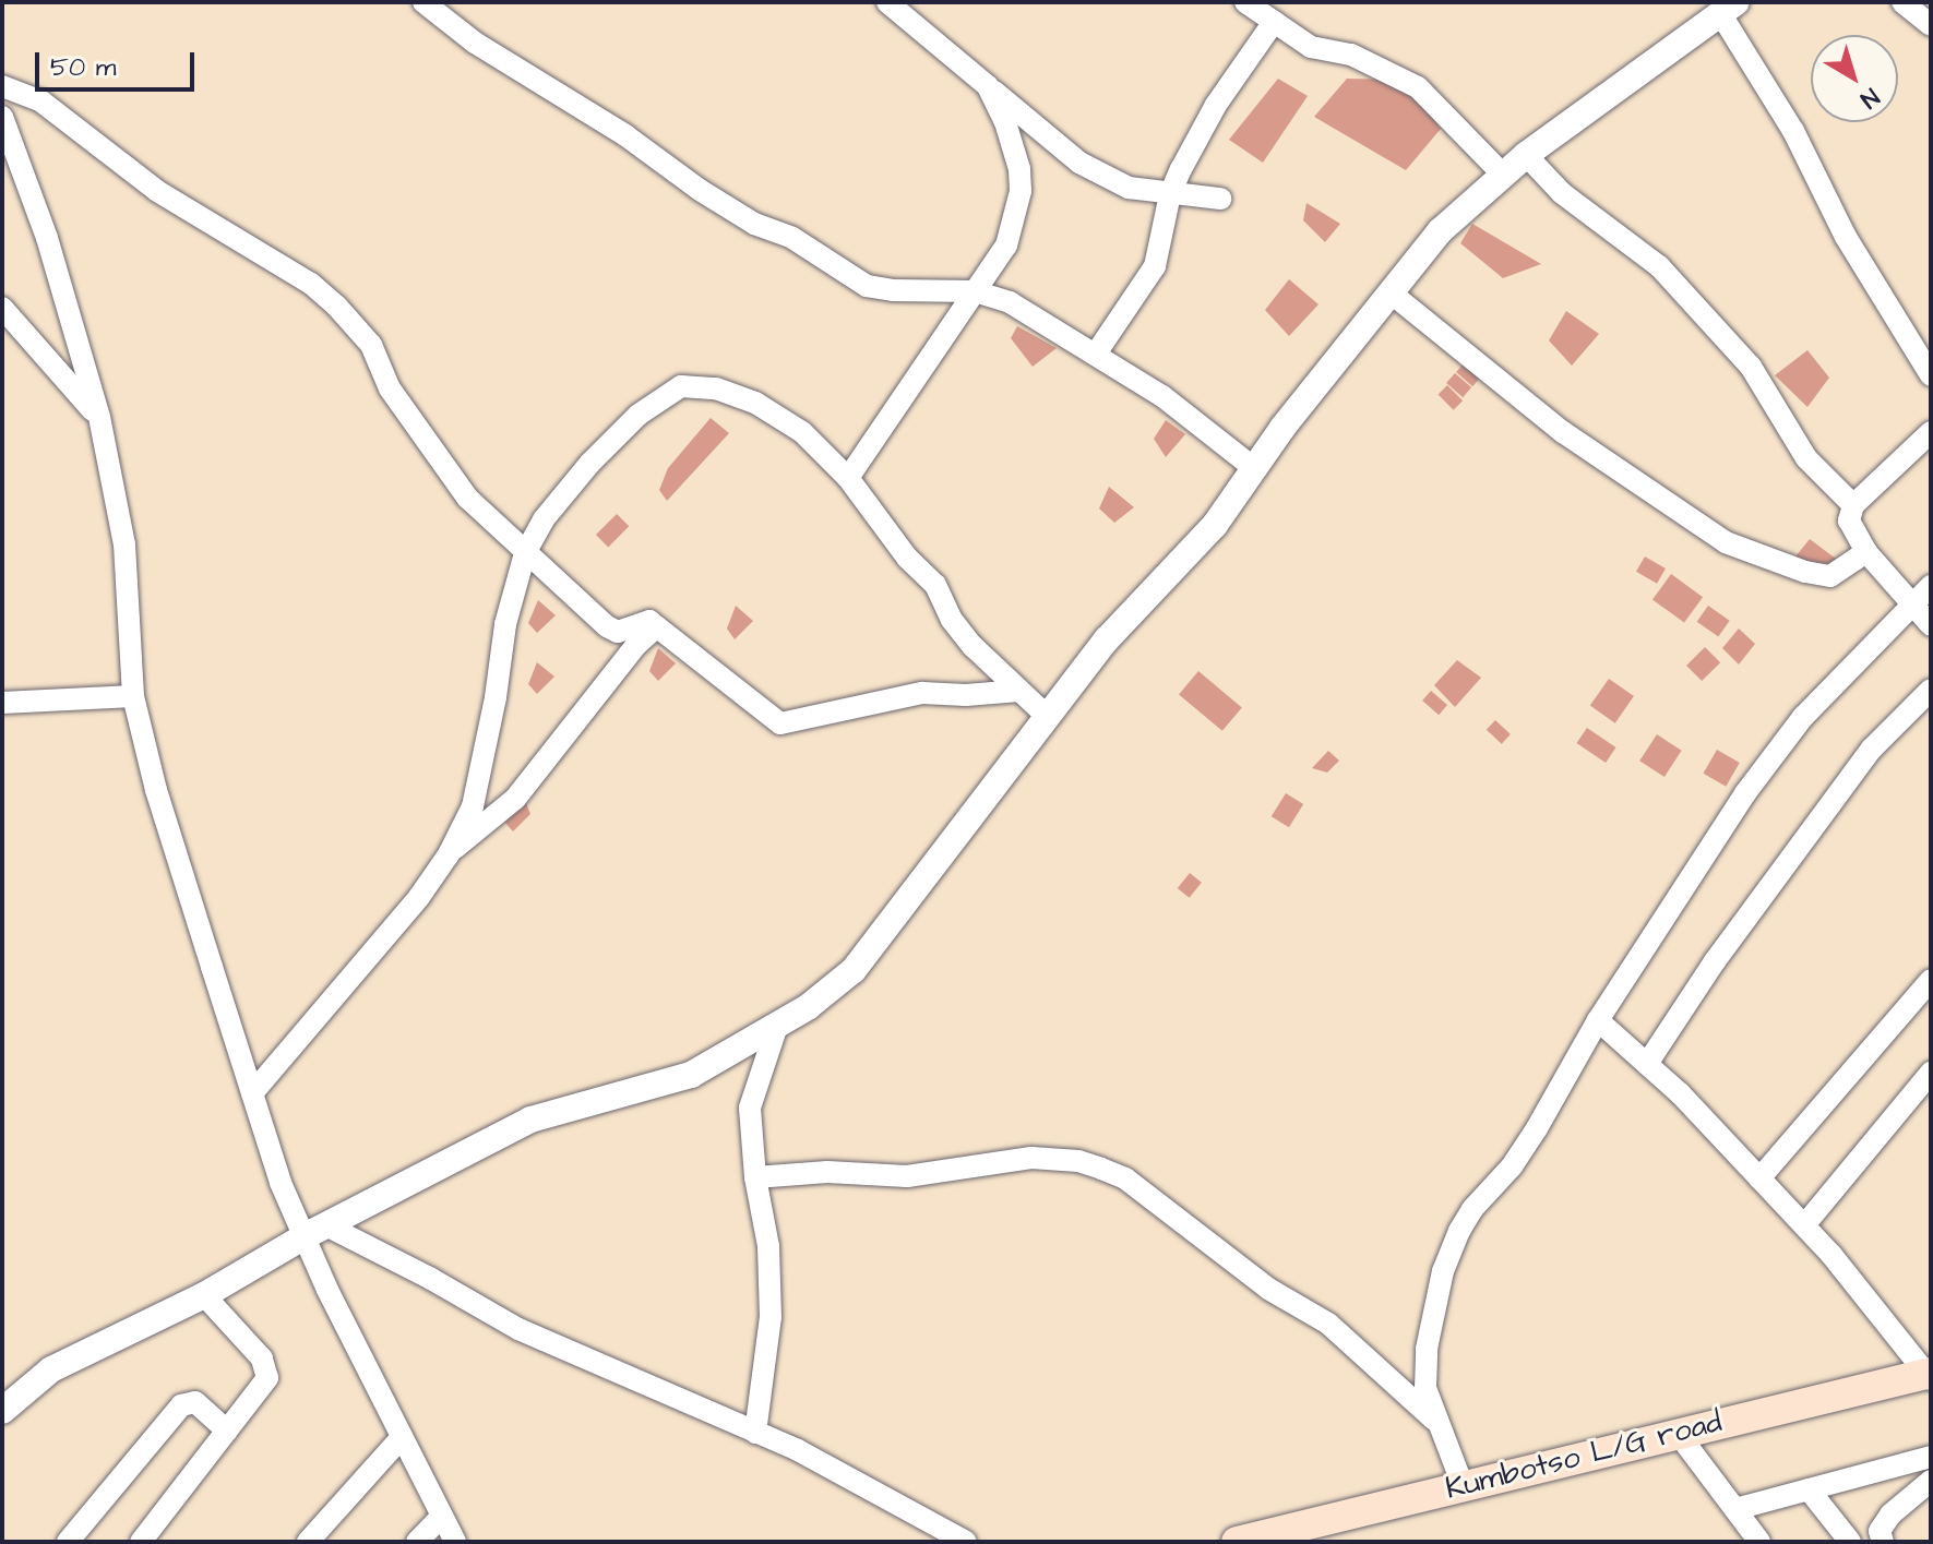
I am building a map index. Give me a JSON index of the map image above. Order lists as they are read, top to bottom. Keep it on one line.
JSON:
{"streets":{"main road":["Kumbotso L/G road"]},"scale_bar":"50 m","north":"bottom right"}
